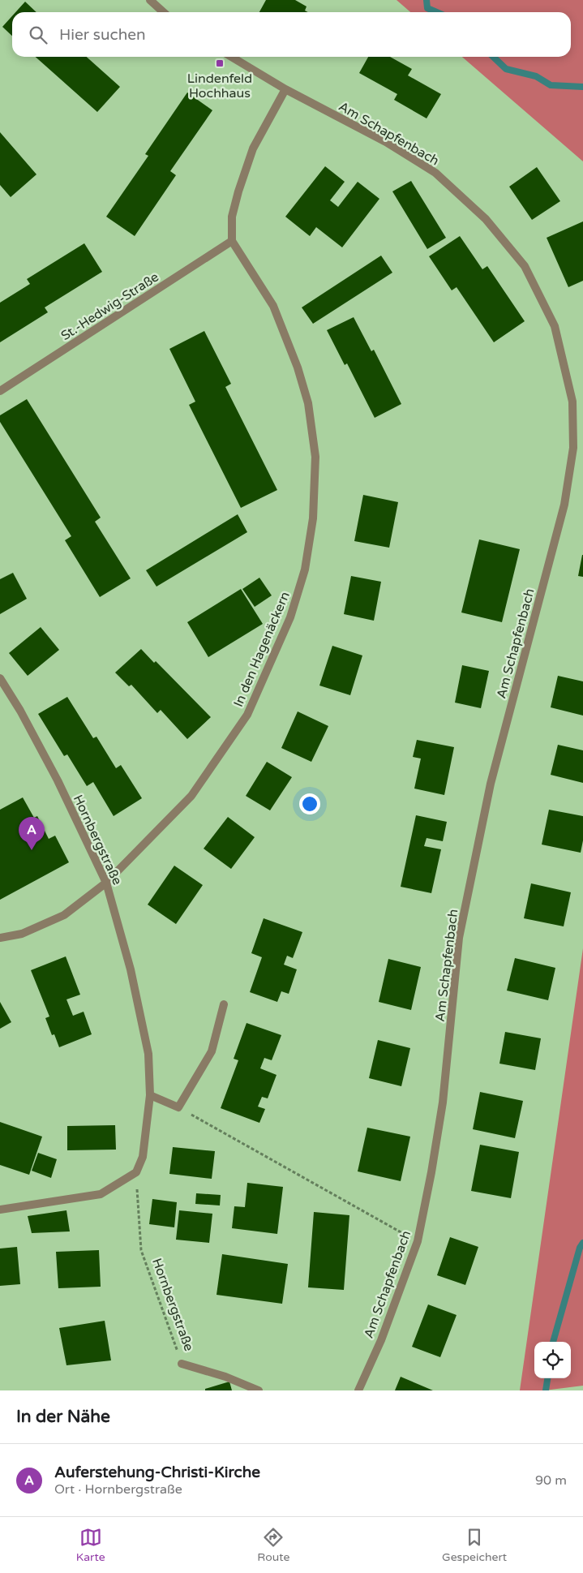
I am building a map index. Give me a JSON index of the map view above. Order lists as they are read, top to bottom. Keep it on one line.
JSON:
{"streets":{"street":["Am Schapfenbach","St.-Hedwig-Straße","In den Hagenäckern","Hornbergstraße"]},"crossings":[["St.-Hedwig-Straße","In den Hagenäckern"],["In den Hagenäckern","Hornbergstraße"]],"places":{"transit":["Lindenfeld Hochhaus"]},"page":{"search":"Hier suchen","pins":"A","heading":"In der Nähe","list":[{"mark":"A","name":"Auferstehung-Christi-Kirche","note":"Ort · Hornbergstraße","value":"90 m"}],"nav":["Karte","Route","Gespeichert"]}}
